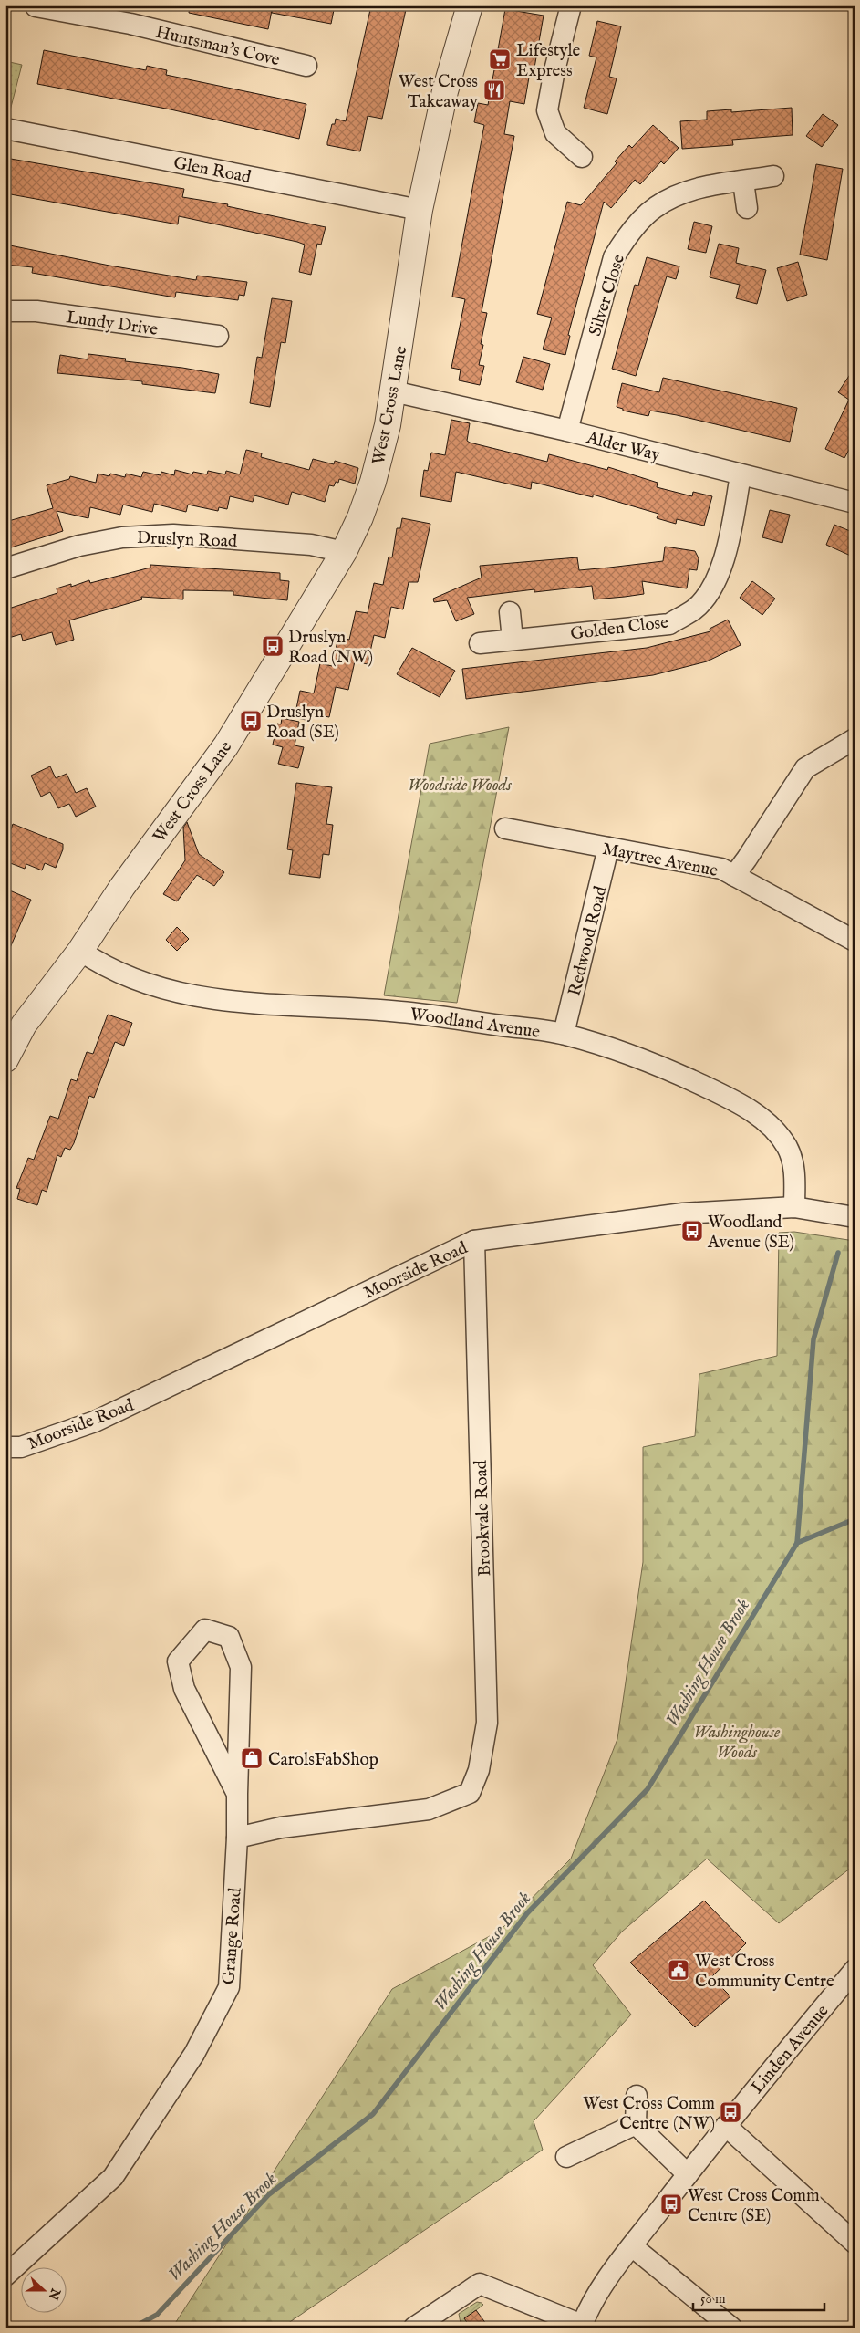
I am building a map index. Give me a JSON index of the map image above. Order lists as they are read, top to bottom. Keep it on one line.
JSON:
{"streets":{"street":["Huntsman's Cove","Glen Road","Silver Close","Lundy Drive","West Cross Lane","Alder Way","Druslyn Road","Golden Close","Maytree Avenue","Redwood Road","Woodland Avenue","Moorside Road","Brookvale Road","Grange Road","Linden Avenue"]},"crossings":[["Glen Road","West Cross Lane"],["Silver Close","Alder Way"],["West Cross Lane","Alder Way"],["West Cross Lane","Druslyn Road"],["West Cross Lane","Woodland Avenue"],["Alder Way","Golden Close"],["Maytree Avenue","Redwood Road"],["Redwood Road","Woodland Avenue"],["Woodland Avenue","Moorside Road"],["Moorside Road","Brookvale Road"],["Brookvale Road","Grange Road"]],"water":["Washing House Brook"],"parks":["Woodside Woods","Washinghouse Woods"],"places":{"supermarket":["Lifestyle Express"],"restaurant":["West Cross Takeaway"],"bus stop":["Druslyn Road (NW)","Druslyn Road (SE)","Woodland Avenue (SE)","West Cross Comm Centre (NW)","West Cross Comm Centre (SE)"],"shop":["CarolsFabShop"],"public building":["West Cross Community Centre"]},"scale_bar":"50 m","north":"right"}
